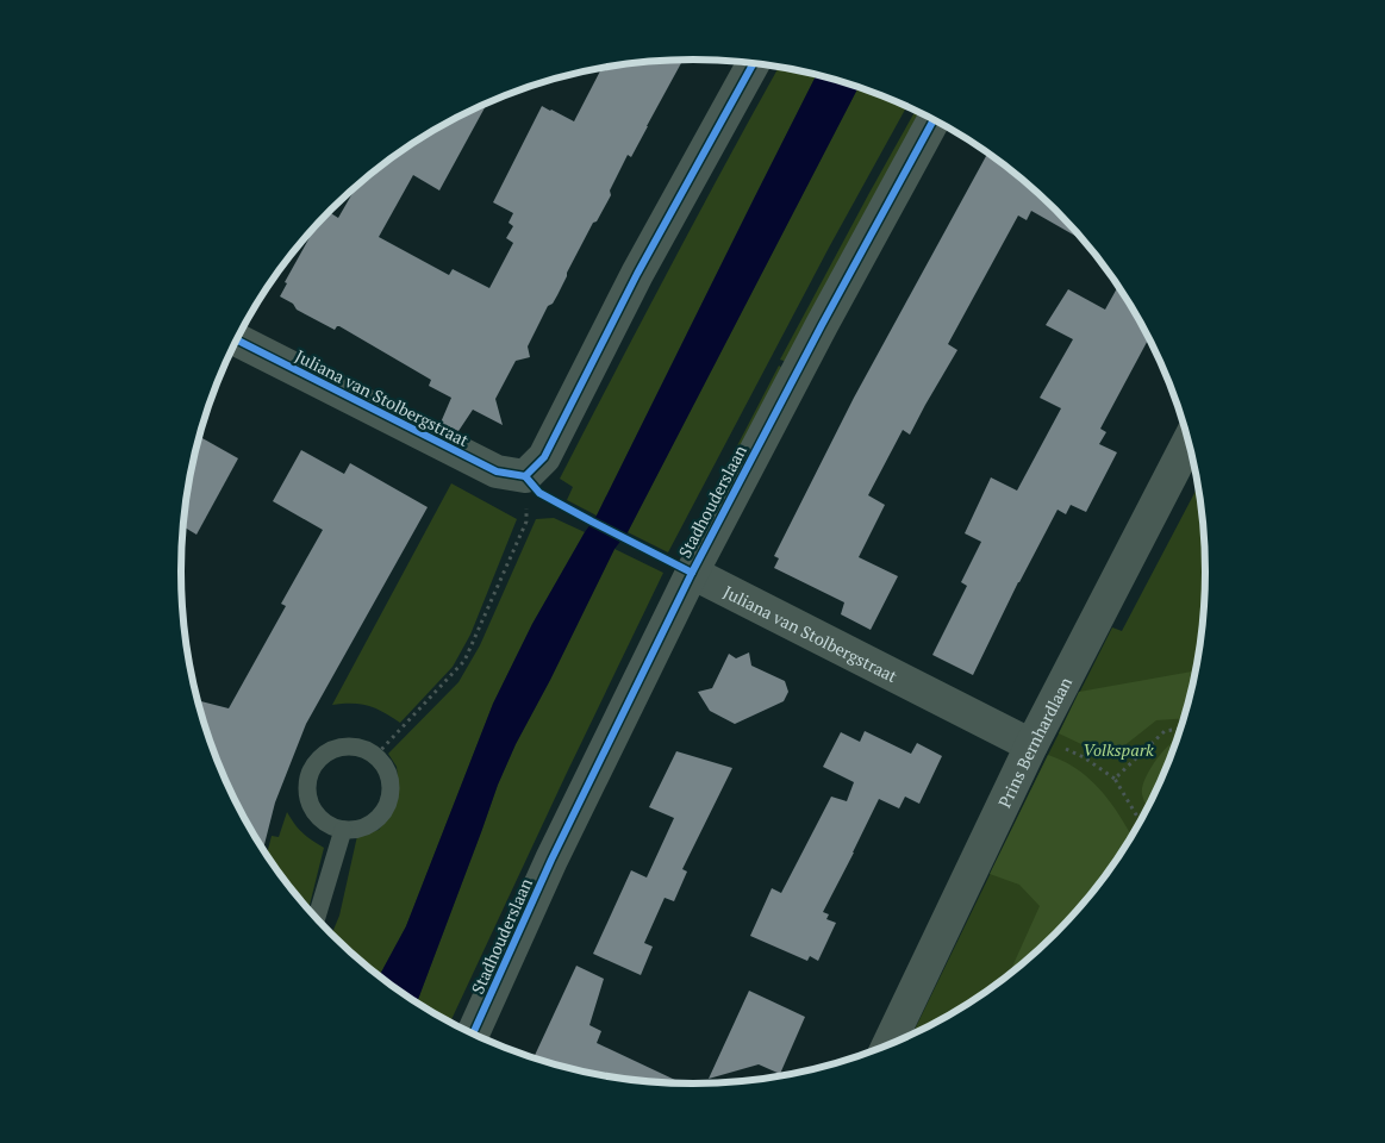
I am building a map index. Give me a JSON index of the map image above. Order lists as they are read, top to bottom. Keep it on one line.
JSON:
{"streets":{"street":["Juliana van Stolbergstraat","Stadhouderslaan","Prins Bernhardlaan"]},"crossings":[["Juliana van Stolbergstraat","Stadhouderslaan"],["Juliana van Stolbergstraat","Prins Bernhardlaan"]],"parks":["Volkspark"]}
